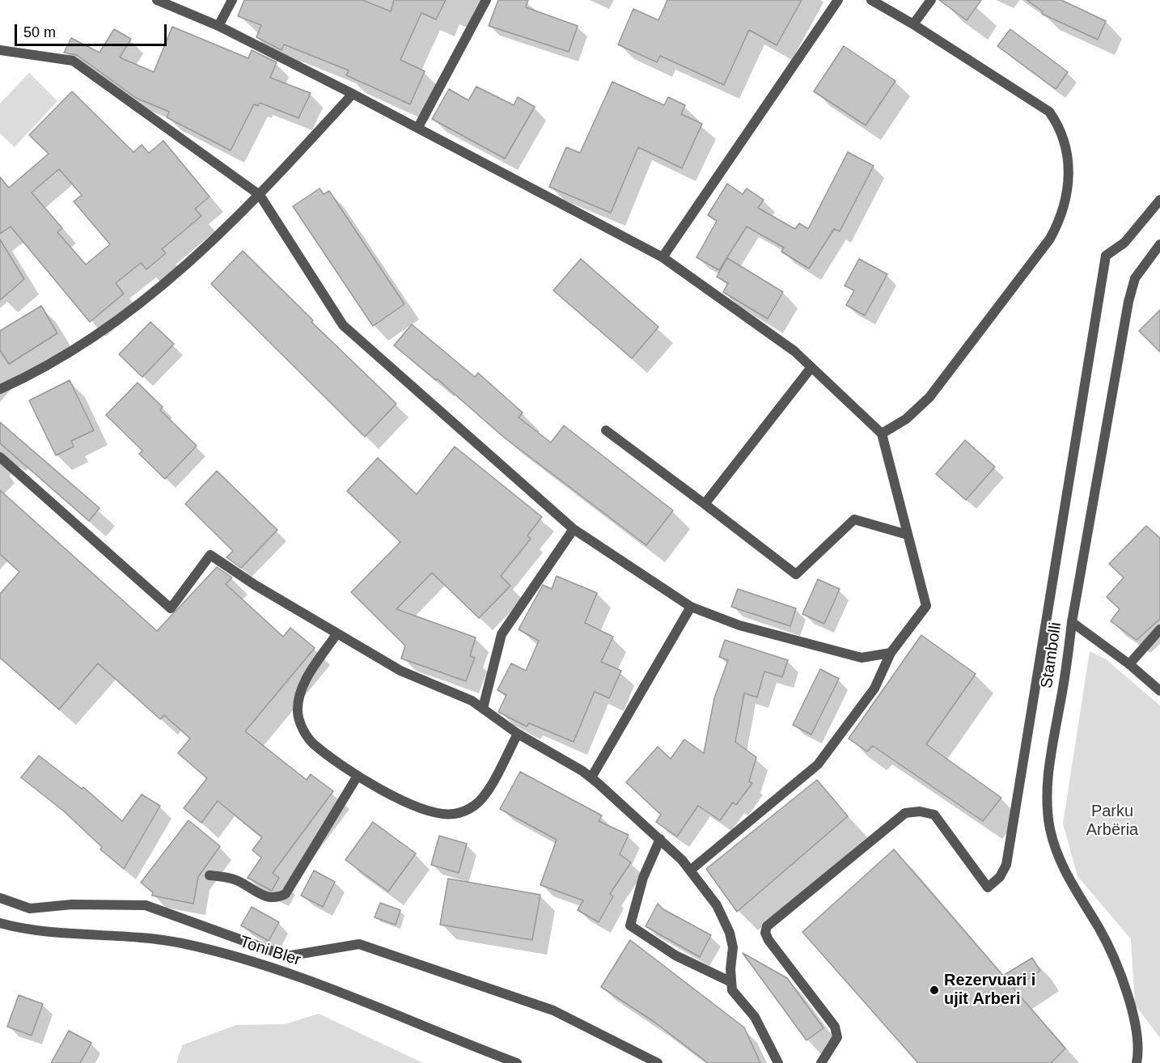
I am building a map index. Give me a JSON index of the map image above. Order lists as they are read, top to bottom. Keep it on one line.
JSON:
{"streets":{"street":["Stambolli","Toni Bler"]},"parks":["Parku Arbëria"],"places":["Rezervuari i ujit Arberi"],"scale_bar":"50 m"}
